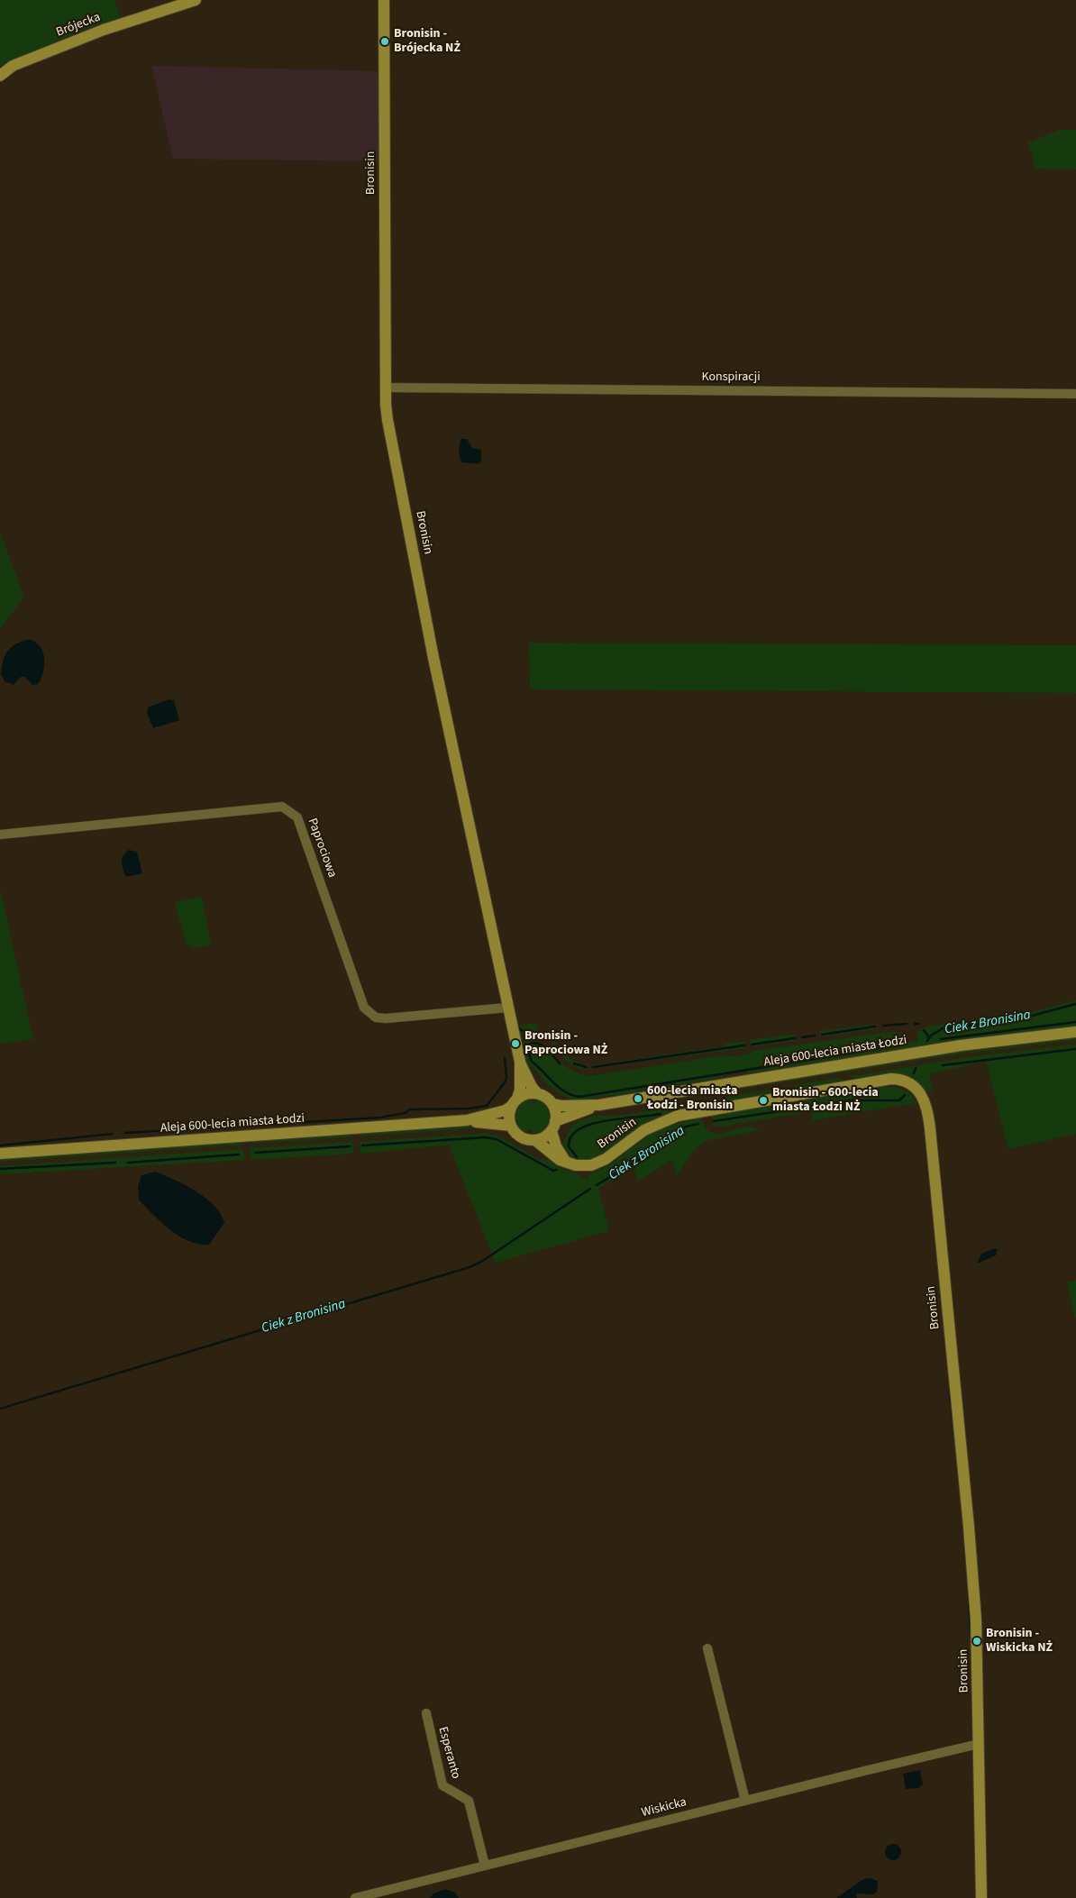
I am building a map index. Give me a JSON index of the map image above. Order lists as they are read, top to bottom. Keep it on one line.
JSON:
{"streets":{"street":["Brójecka","Bronisin","Konspiracji","Paprociowa","Aleja 600-lecia miasta Łodzi","Esperanto","Wiskicka"]},"crossings":[["Bronisin","Konspiracji"],["Bronisin","Paprociowa"],["Bronisin","Aleja 600-lecia miasta Łodzi"],["Bronisin","Wiskicka"],["Esperanto","Wiskicka"]],"water":["Ciek z Bronisina"],"places":["Bronisin - Brójecka NŻ","Bronisin - Paprociowa NŻ","600-lecia miasta Łodzi - Bronisin","Bronisin - 600-lecia miasta Łodzi NŻ","Bronisin - Wiskicka NŻ"]}
